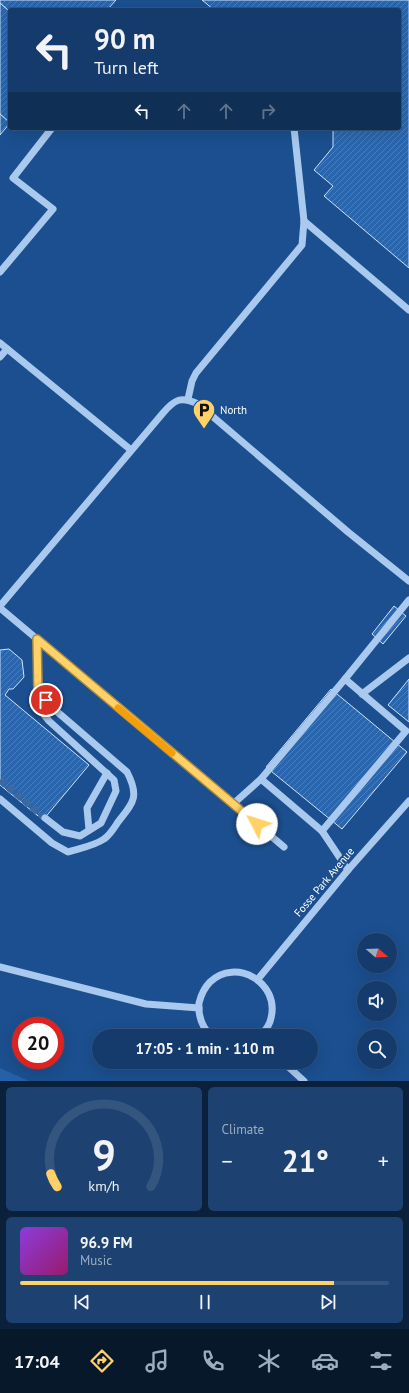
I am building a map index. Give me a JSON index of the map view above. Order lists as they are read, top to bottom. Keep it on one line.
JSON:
{"streets":{"street":["Fosse Park Avenue"]},"places":{"parking":["North"]},"north":"right","page":{"turn":["90 m","Turn left"],"limit":"20","trip":"17:05 · 1 min · 110 m","tile":"Climate","heat":["−","21°","+"],"song":["96.9 FM","Music"],"tabs":"17:04","gauge":["9","km/h"]}}
